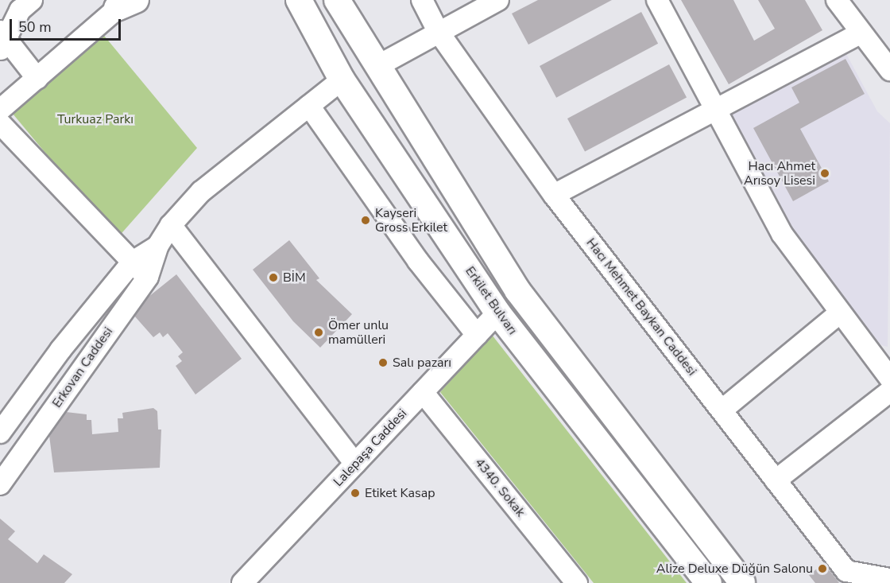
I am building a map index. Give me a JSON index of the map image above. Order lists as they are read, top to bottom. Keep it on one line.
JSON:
{"streets":{"main road":["Erkilet Bulvarı"],"street":["Hacı Mehmet Baykan Caddesi","Erkovan Caddesi","Lalepaşa Caddesi","4340. Sokak"]},"crossings":[["Erkilet Bulvarı","Erkovan Caddesi"],["Erkilet Bulvarı","Lalepaşa Caddesi"],["Lalepaşa Caddesi","4340. Sokak"]],"parks":["Turkuaz Parkı"],"places":["Hacı Ahmet Arısoy Lisesi","Kayseri Gross Erkilet","BİM","Ömer unlu mamülleri","Salı pazarı","Etiket Kasap","Alize Deluxe Düğün Salonu"],"scale_bar":"50 m"}
